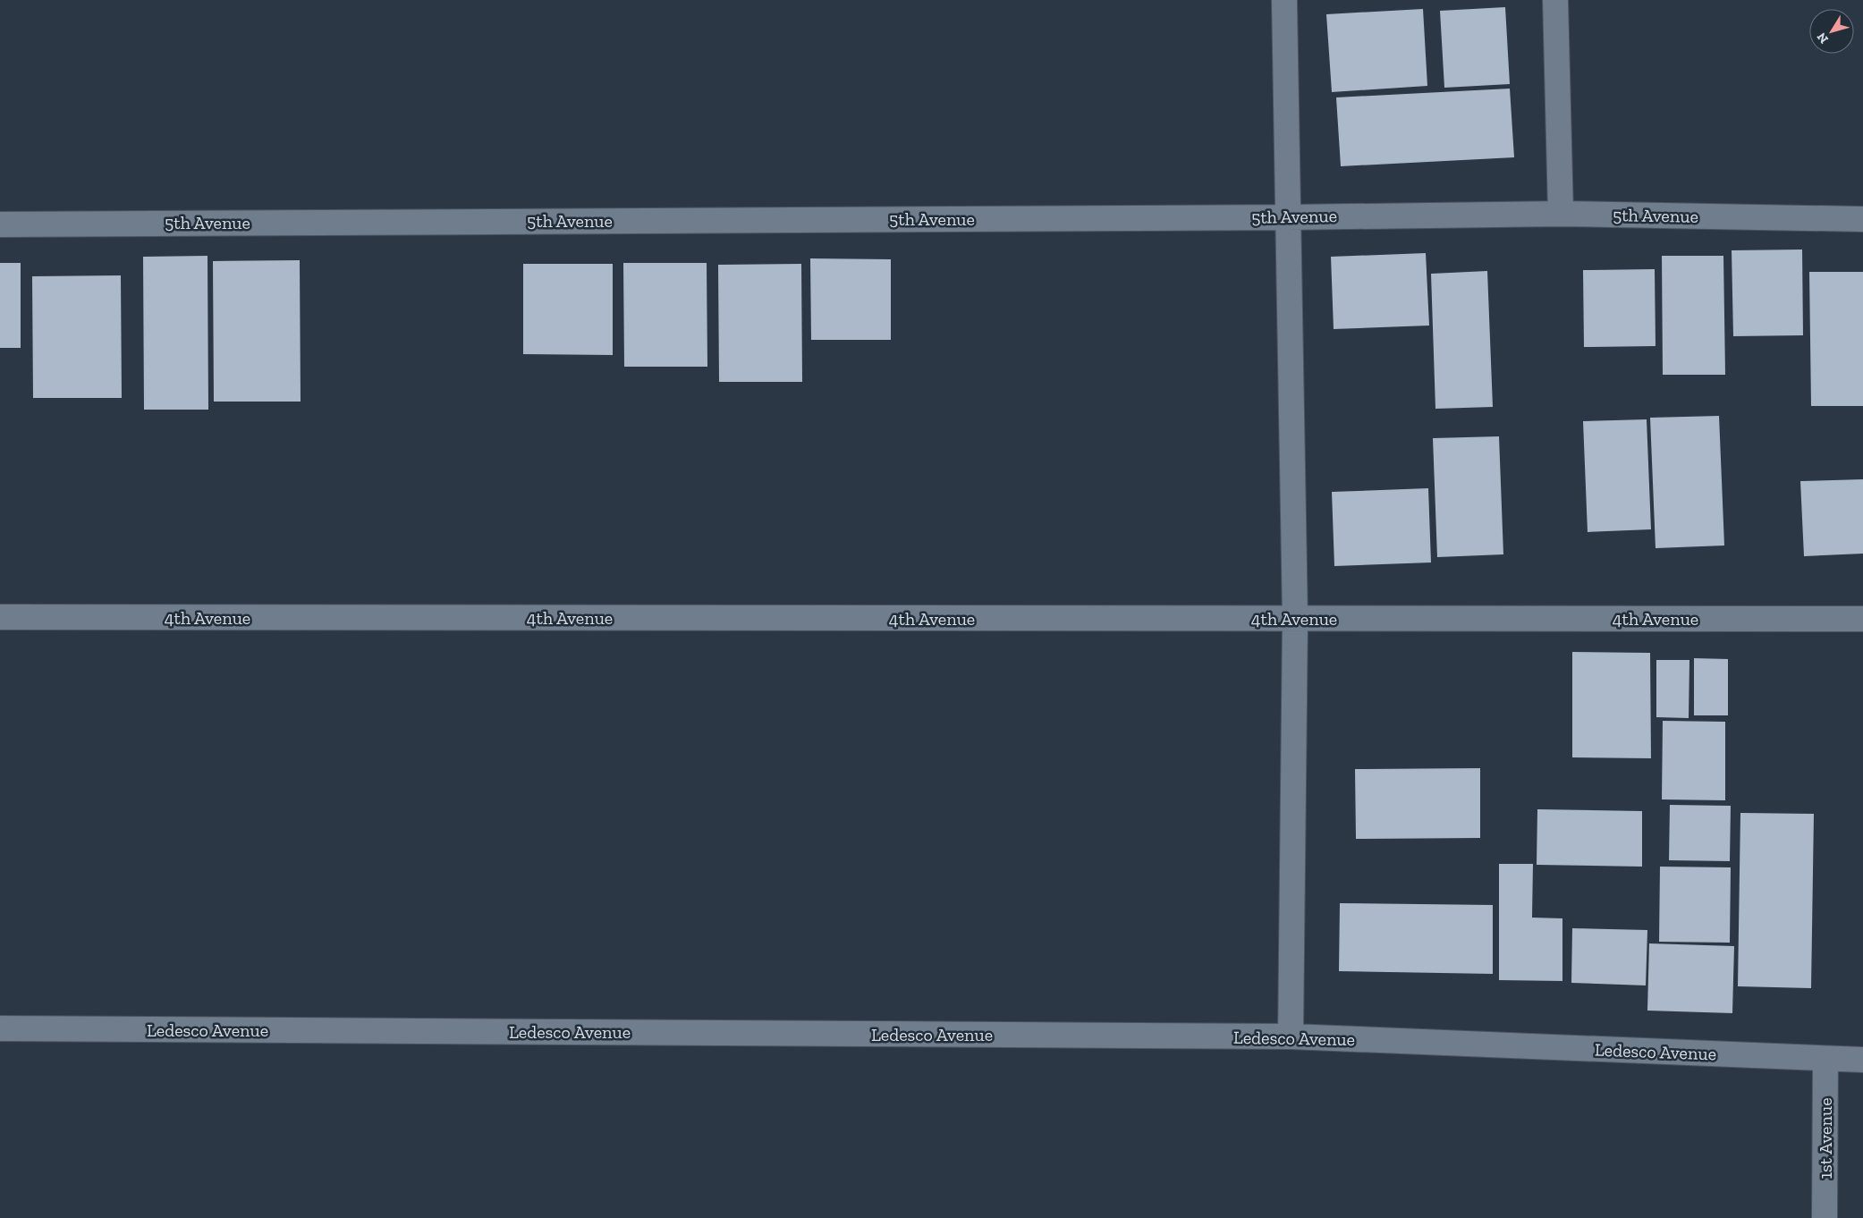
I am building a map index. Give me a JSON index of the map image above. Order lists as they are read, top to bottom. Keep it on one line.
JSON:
{"streets":{"street":["5th Avenue","4th Avenue","Ledesco Avenue","1st Avenue"]},"crossings":[["Ledesco Avenue","1st Avenue"]],"north":"bottom left"}
